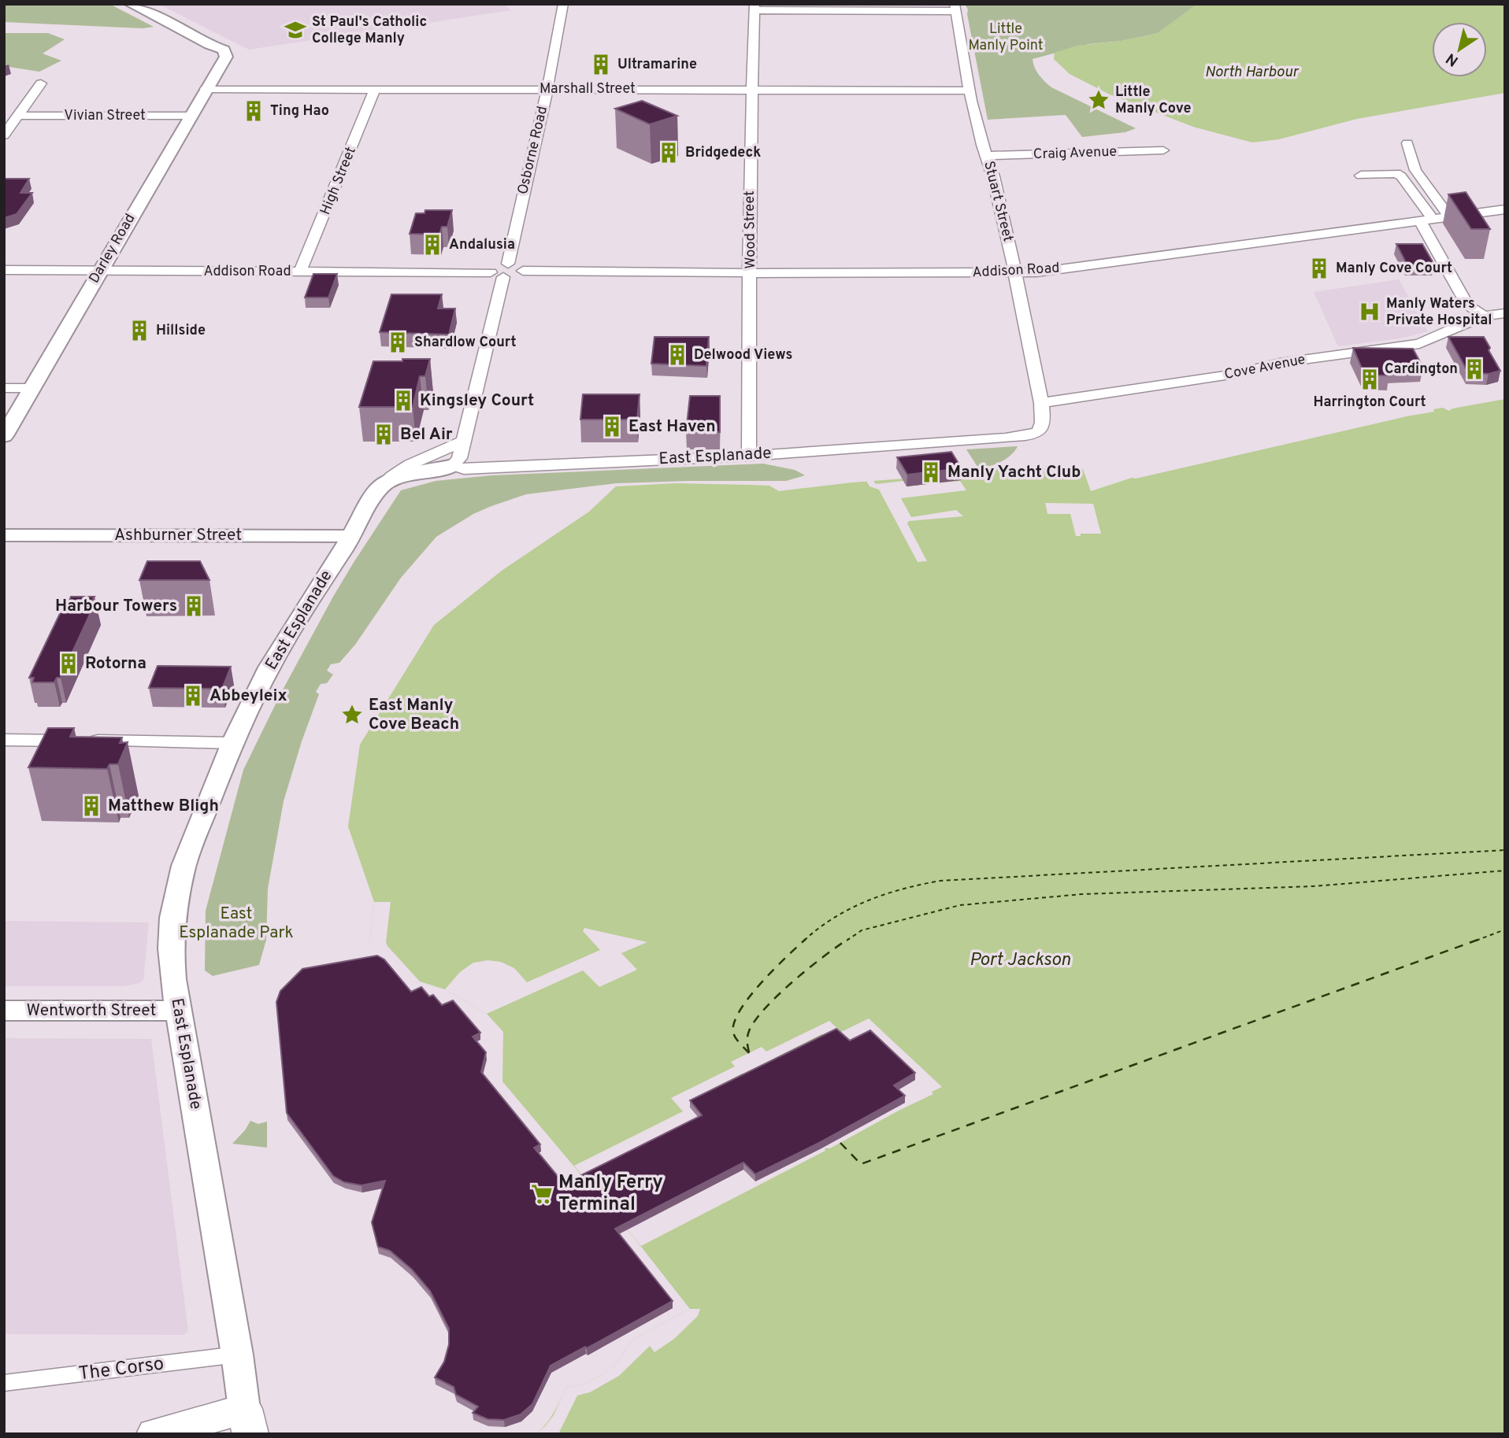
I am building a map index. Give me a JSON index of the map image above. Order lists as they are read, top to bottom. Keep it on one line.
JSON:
{"streets":{"street":["Marshall Street","Vivian Street","Osborne Road","Craig Avenue","High Street","Stuart Street","Wood Street","Darley Road","Addison Road","Cove Avenue","East Esplanade","Ashburner Street","Wentworth Street","The Corso"]},"crossings":[["Marshall Street","Osborne Road"],["Marshall Street","High Street"],["Marshall Street","Stuart Street"],["Marshall Street","Wood Street"],["Marshall Street","Darley Road"],["Vivian Street","Darley Road"],["Osborne Road","Addison Road"],["Osborne Road","East Esplanade"],["Craig Avenue","Stuart Street"],["High Street","Addison Road"],["Stuart Street","Addison Road"],["Stuart Street","Cove Avenue"],["Stuart Street","East Esplanade"],["Wood Street","Addison Road"],["Wood Street","East Esplanade"],["Darley Road","Addison Road"],["East Esplanade","Ashburner Street"],["East Esplanade","Wentworth Street"],["East Esplanade","The Corso"]],"water":["North Harbour","Port Jackson"],"parks":["Little Manly Point","East Esplanade Park"],"places":{"school or university":["St Paul's Catholic College Manly"],"building":["Ultramarine","Ting Hao","Bridgedeck","Andalusia","Manly Cove Court","Hillside","Shardlow Court","Delwood Views","Cardington","Harrington Court","Kingsley Court","East Haven","Bel Air","Manly Yacht Club","Harbour Towers","Rotorna","Abbeyleix","Matthew Bligh"],"place":["Little Manly Cove","East Manly Cove Beach"],"hospital":["Manly Waters Private Hospital"],"supermarket":["Manly Ferry Terminal"]},"north":"bottom left"}
